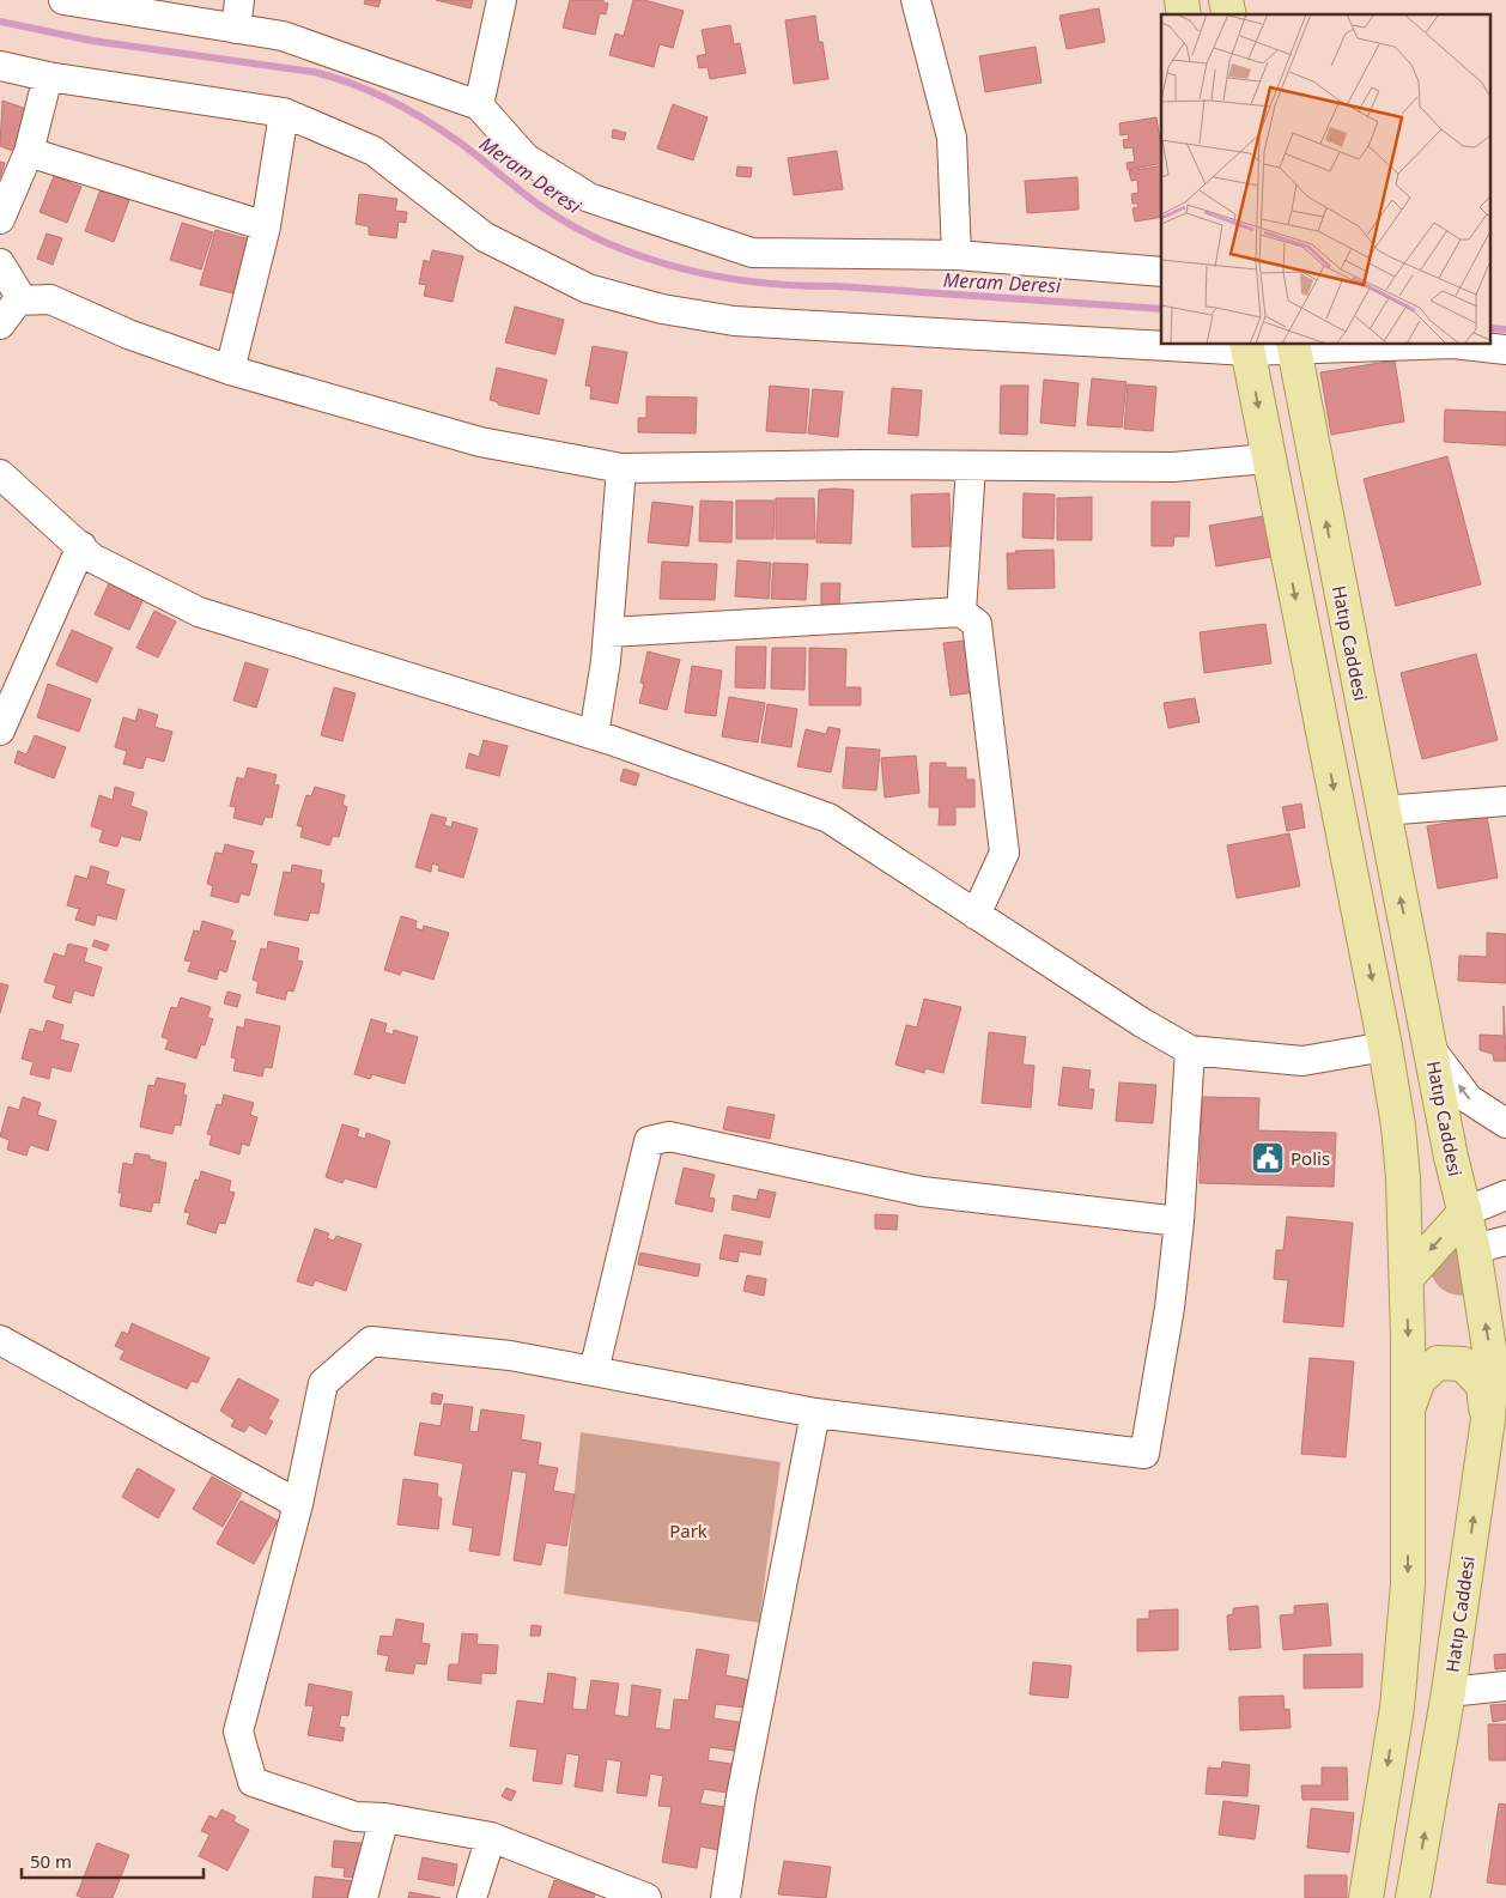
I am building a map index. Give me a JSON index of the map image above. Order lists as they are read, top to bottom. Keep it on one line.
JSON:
{"streets":{"main road":["Hatıp Caddesi"]},"water":["Meram Deresi"],"parks":["Park"],"places":{"public building":["Polis"]},"scale_bar":"50 m"}
